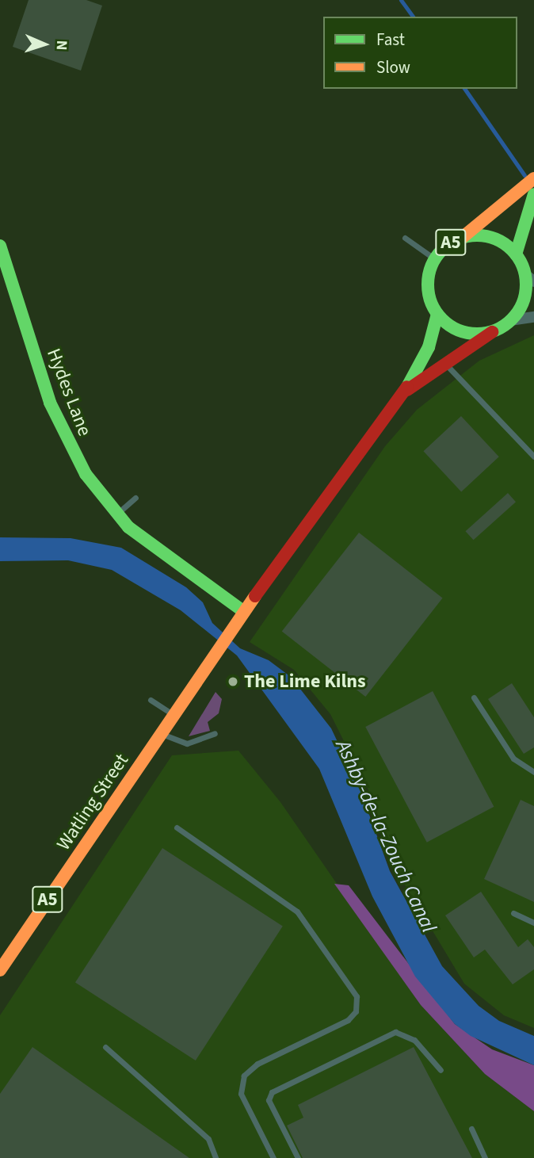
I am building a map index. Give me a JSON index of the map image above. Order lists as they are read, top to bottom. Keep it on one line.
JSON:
{"streets":{"main road":["A5","Hydes Lane","Watling Street"]},"crossings":[["A5","Hydes Lane"],["A5","Watling Street"],["Hydes Lane","Watling Street"]],"water":["Ashby-de-la-Zouch Canal"],"places":["The Lime Kilns"],"legend":["Fast","Slow"],"north":"right"}
